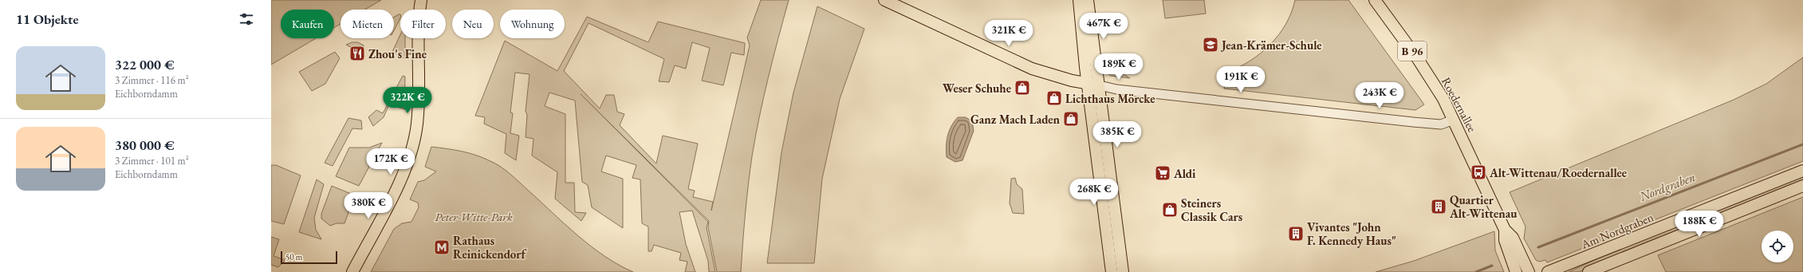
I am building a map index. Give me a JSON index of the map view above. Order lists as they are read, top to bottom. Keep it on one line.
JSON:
{"streets":{"main road":["B 96","Roedernallee","Am Nordgraben"]},"water":["Nordgraben"],"parks":["Peter-Witte-Park"],"places":{"school or university":["Jean-Krämer-Schule"],"restaurant":["Zhou's Fine"],"shop":["Weser Schuhe","Lichthaus Mörcke","Ganz Mach Laden","Steiners Classik Cars"],"bus stop":["Alt-Wittenau/Roedernallee"],"supermarket":["Aldi"],"building":["Quartier Alt-Wittenau","Vivantes \"John F. Kennedy Haus\""],"metro station":["Rathaus Reinickendorf"]},"scale_bar":"50 m","page":{"heading":"11 Objekte","chip":["Kaufen","Mieten","Filter","Neu","Wohnung"],"price":["467K €","321K €","189K €","191K €","243K €","322K €","385K €","172K €","268K €","380K €","188K €"],"list":[{"name":"322 000 €","note":"3 Zimmer · 116 m² · Eichborndamm"},{"name":"380 000 €","note":"3 Zimmer · 101 m² · Eichborndamm"}],"scale":"50 m"}}
